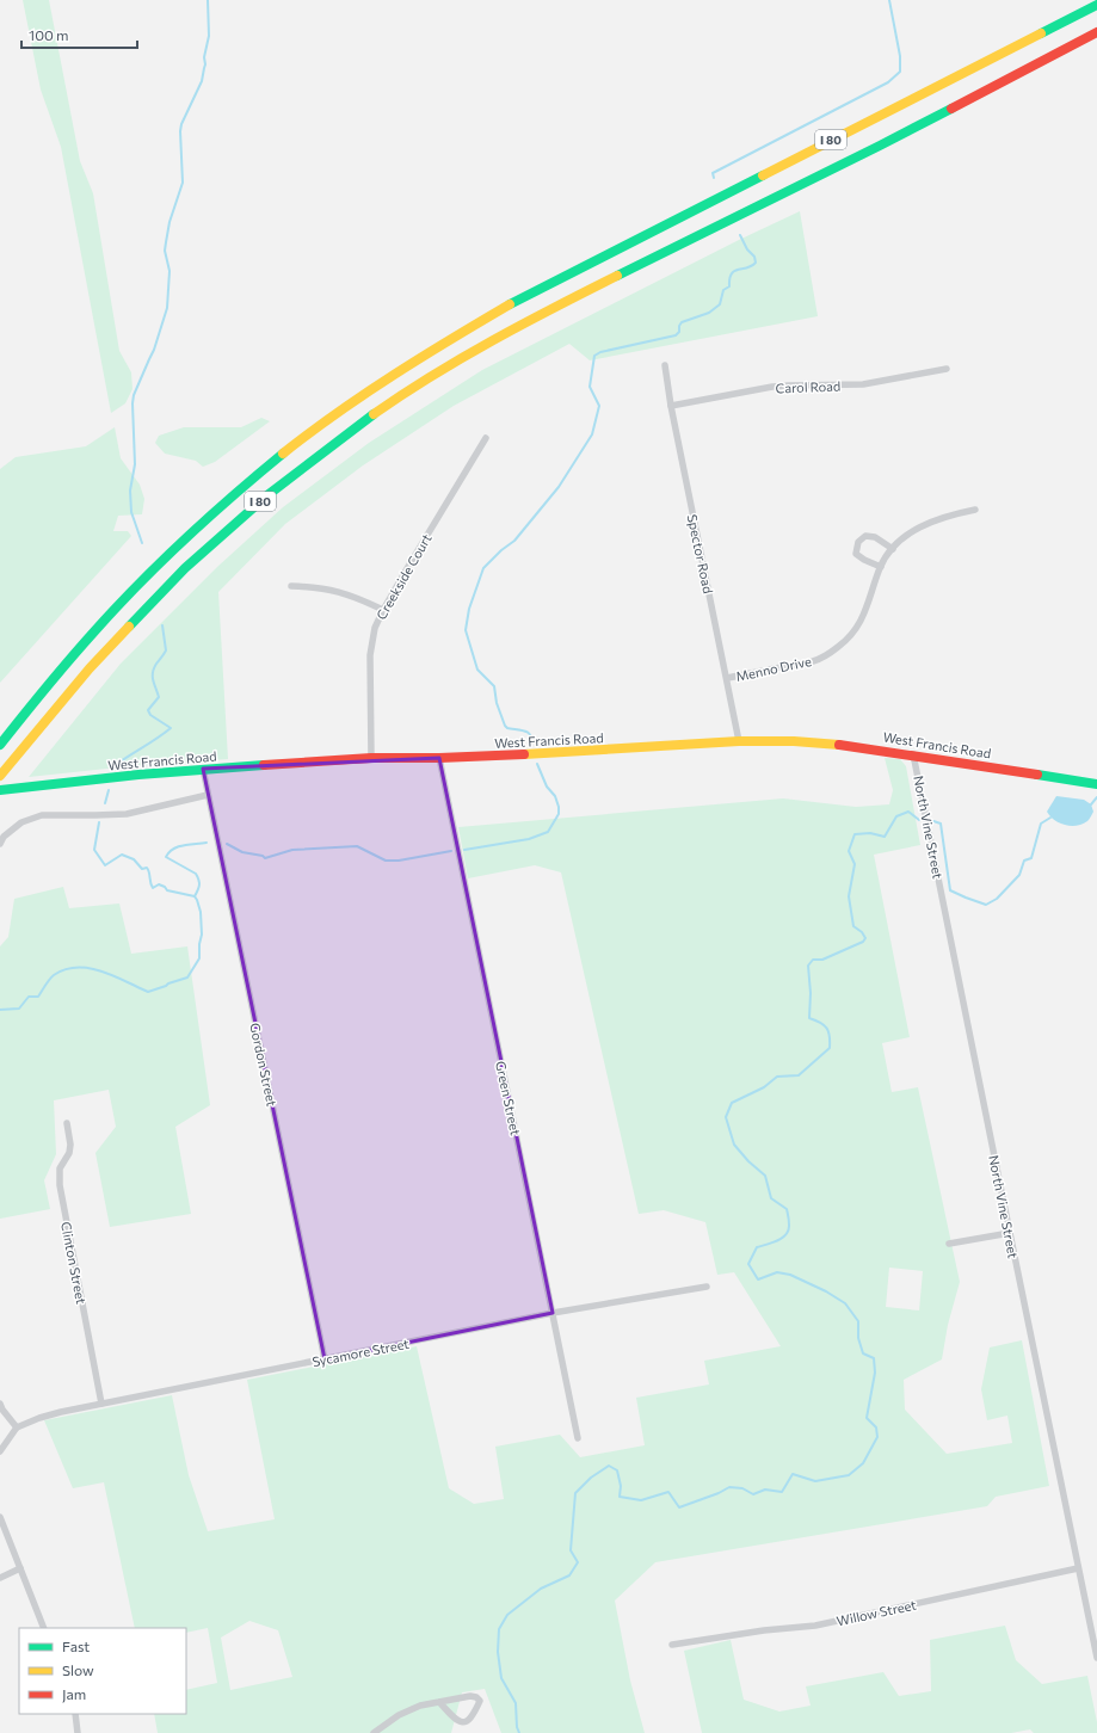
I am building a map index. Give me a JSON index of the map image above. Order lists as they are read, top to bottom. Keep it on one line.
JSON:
{"streets":{"main road":["I 80","West Francis Road"],"street":["Carol Road","Spector Road","Creekside Court","Menno Drive","North Vine Street","Gordon Street","Green Street","Clinton Street","Sycamore Street","Willow Street"]},"crossings":[["Carol Road","Spector Road"],["Spector Road","Menno Drive"],["Spector Road","West Francis Road"],["Creekside Court","West Francis Road"],["West Francis Road","North Vine Street"],["West Francis Road","Gordon Street"],["West Francis Road","Green Street"],["North Vine Street","Willow Street"],["Gordon Street","Sycamore Street"],["Green Street","Sycamore Street"],["Clinton Street","Sycamore Street"]],"legend":["Fast","Slow","Jam"],"scale_bar":"100 m"}
